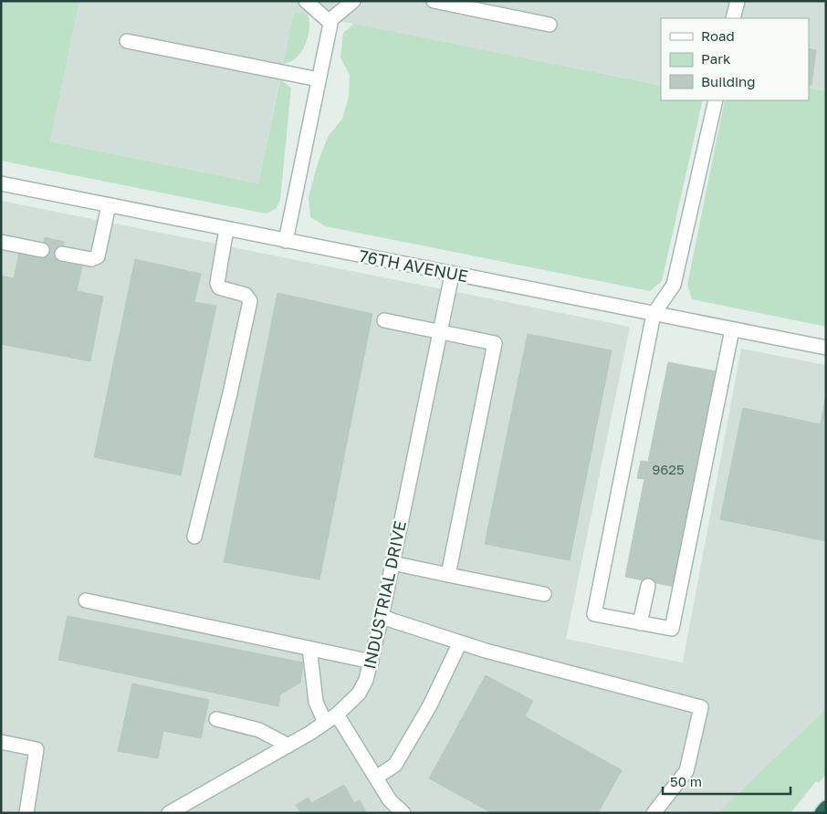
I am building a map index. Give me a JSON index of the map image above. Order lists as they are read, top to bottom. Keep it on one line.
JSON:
{"streets":{"street":["76TH AVENUE","INDUSTRIAL DRIVE"]},"crossings":[["76TH AVENUE","INDUSTRIAL DRIVE"]],"house_numbers":["9625"],"legend":["Road","Park","Building"],"scale_bar":"50 m"}
